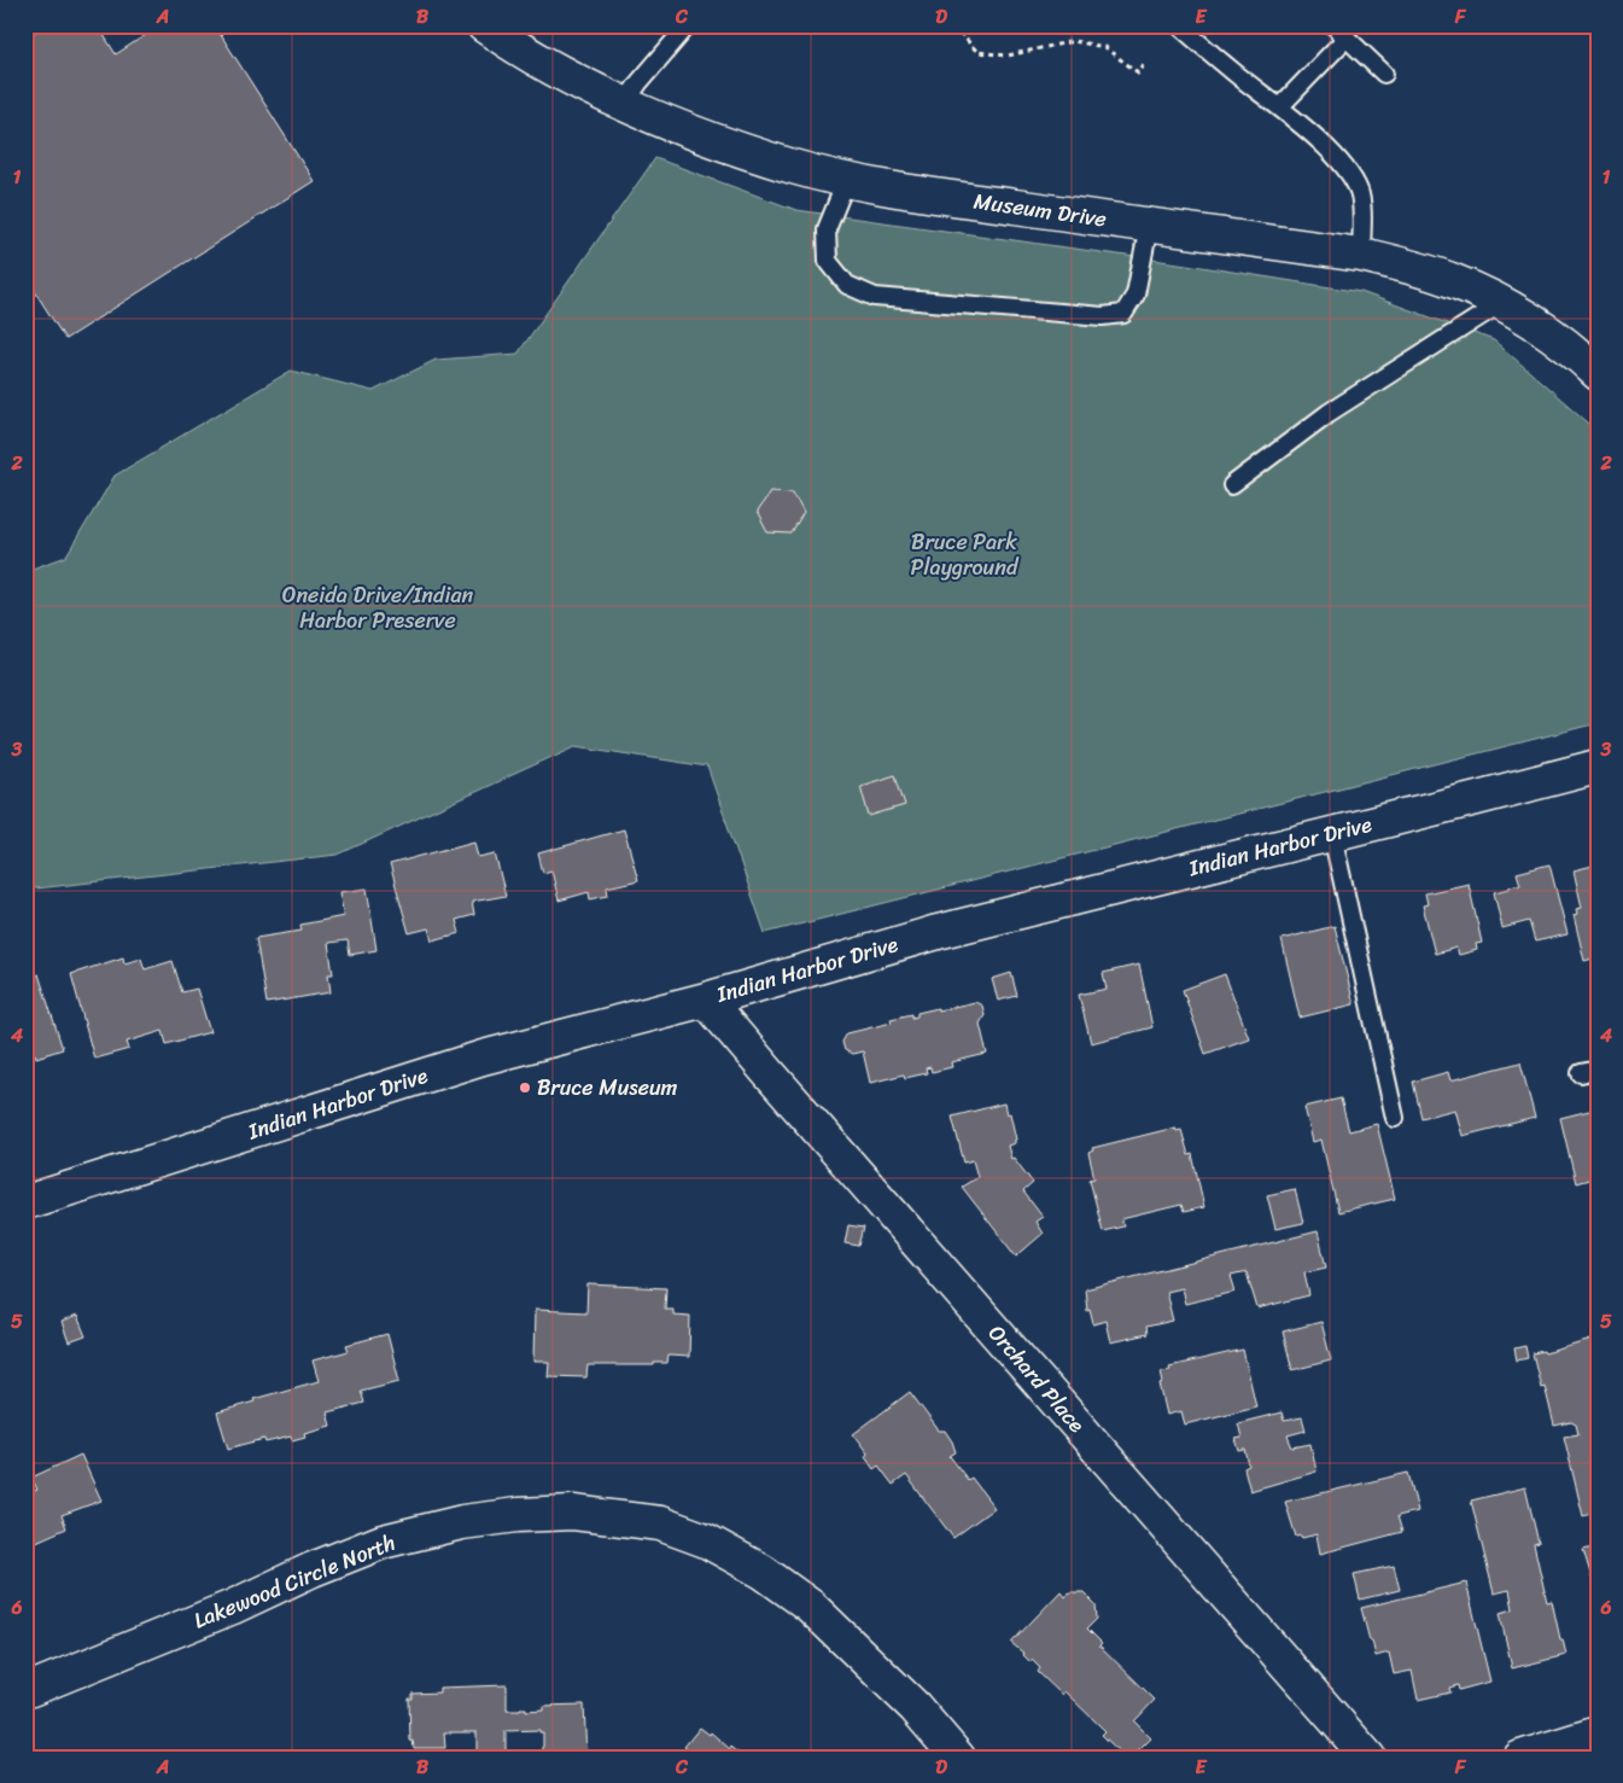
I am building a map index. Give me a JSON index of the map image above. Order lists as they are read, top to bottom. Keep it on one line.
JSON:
{"streets":{"street":["Museum Drive","Indian Harbor Drive","Orchard Place","Lakewood Circle North"]},"crossings":[["Indian Harbor Drive","Orchard Place"]],"parks":["Bruce Park Playground","Oneida Drive/Indian Harbor Preserve"],"places":["Bruce Museum"],"grid":{"columns":["A","B","C","D","E","F"],"rows":["1","2","3","4","5","6"]}}
